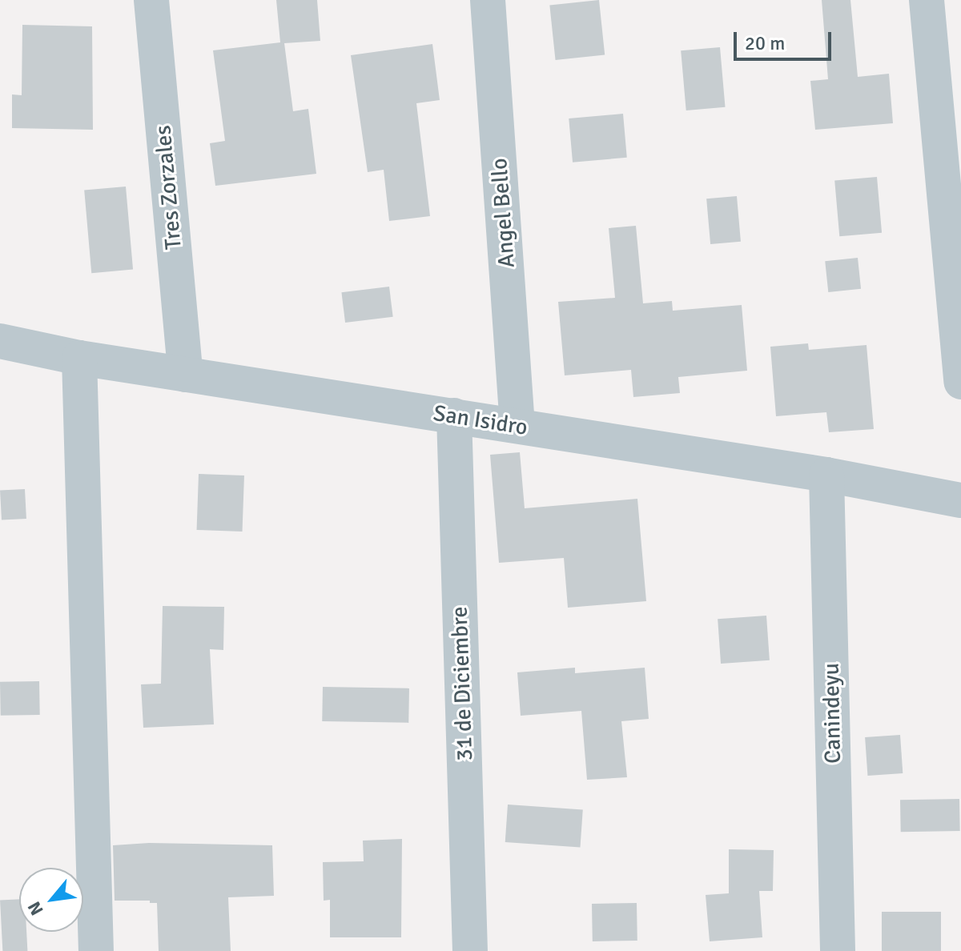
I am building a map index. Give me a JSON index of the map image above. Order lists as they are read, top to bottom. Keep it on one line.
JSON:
{"streets":{"street":["Tres Zorzales","Angel Bello","San Isidro","31 de Diciembre","Canindeyu"]},"crossings":[["Tres Zorzales","San Isidro"],["Angel Bello","San Isidro"],["San Isidro","31 de Diciembre"],["San Isidro","Canindeyu"]],"scale_bar":"20 m","north":"bottom left"}
